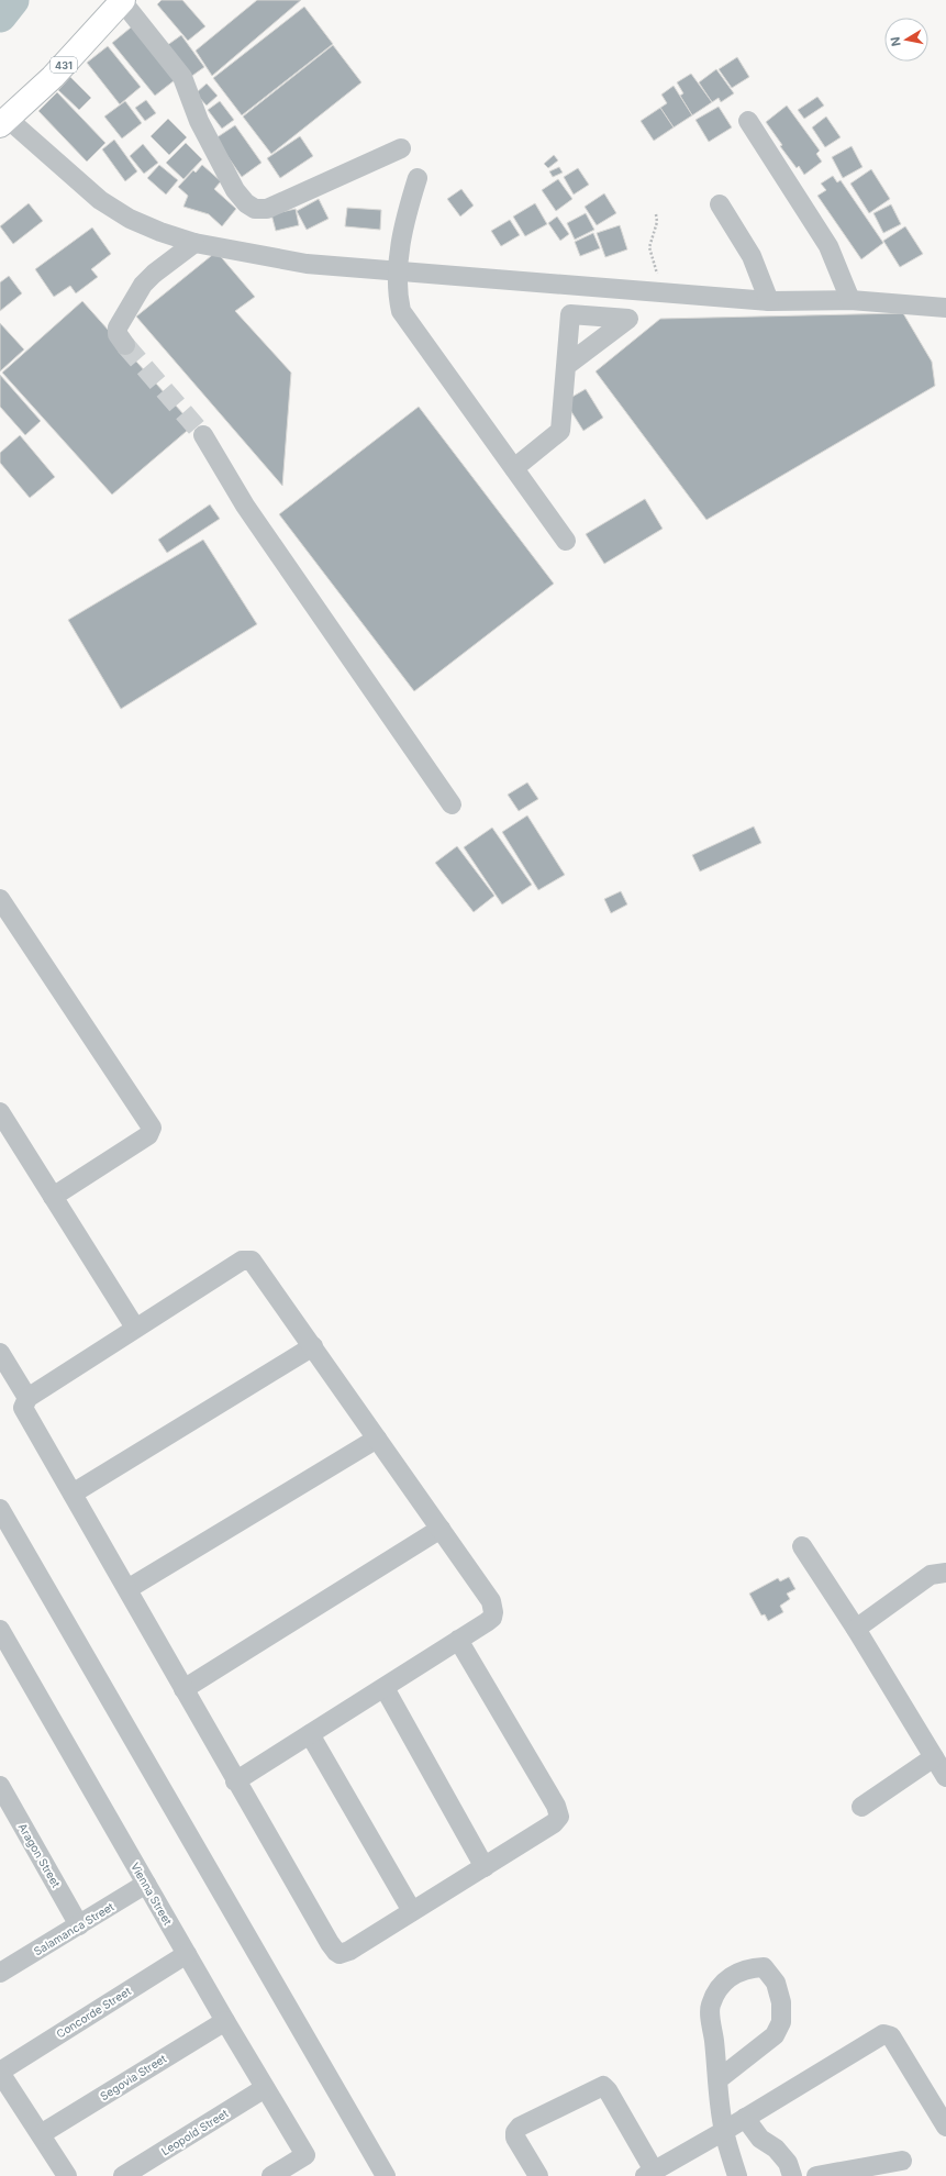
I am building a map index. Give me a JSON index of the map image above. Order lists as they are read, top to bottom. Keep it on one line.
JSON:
{"streets":{"main road":["431"],"street":["Aragon Street","Vienna Street","Salamanca Street","Concorde Street","Segovia Street","Leopold Street"]},"crossings":[["Aragon Street","Salamanca Street"],["Vienna Street","Salamanca Street"],["Vienna Street","Concorde Street"],["Vienna Street","Segovia Street"],["Vienna Street","Leopold Street"]],"north":"left"}
